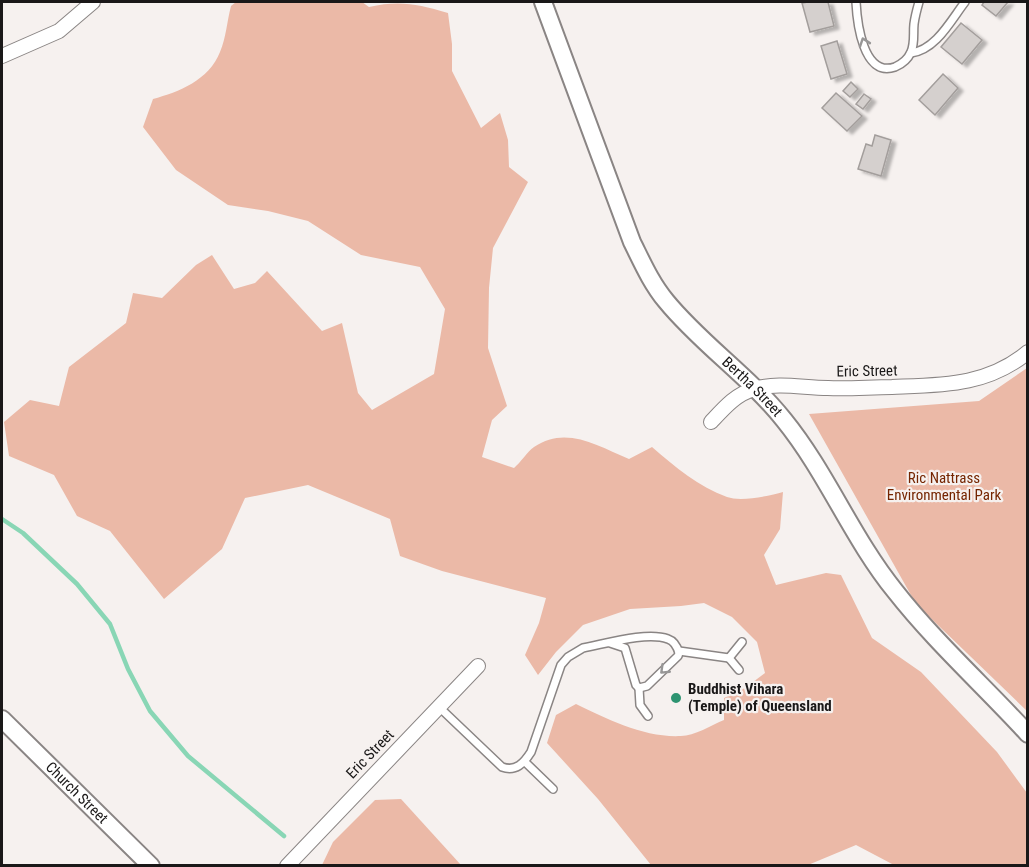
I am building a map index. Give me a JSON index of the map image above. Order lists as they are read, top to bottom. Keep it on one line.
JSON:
{"streets":{"street":["Eric Street","Bertha Street","Church Street"]},"crossings":[["Eric Street","Bertha Street"]],"parks":["Ric Nattrass Environmental Park"],"places":["Buddhist Vihara (Temple) of Queensland"]}
